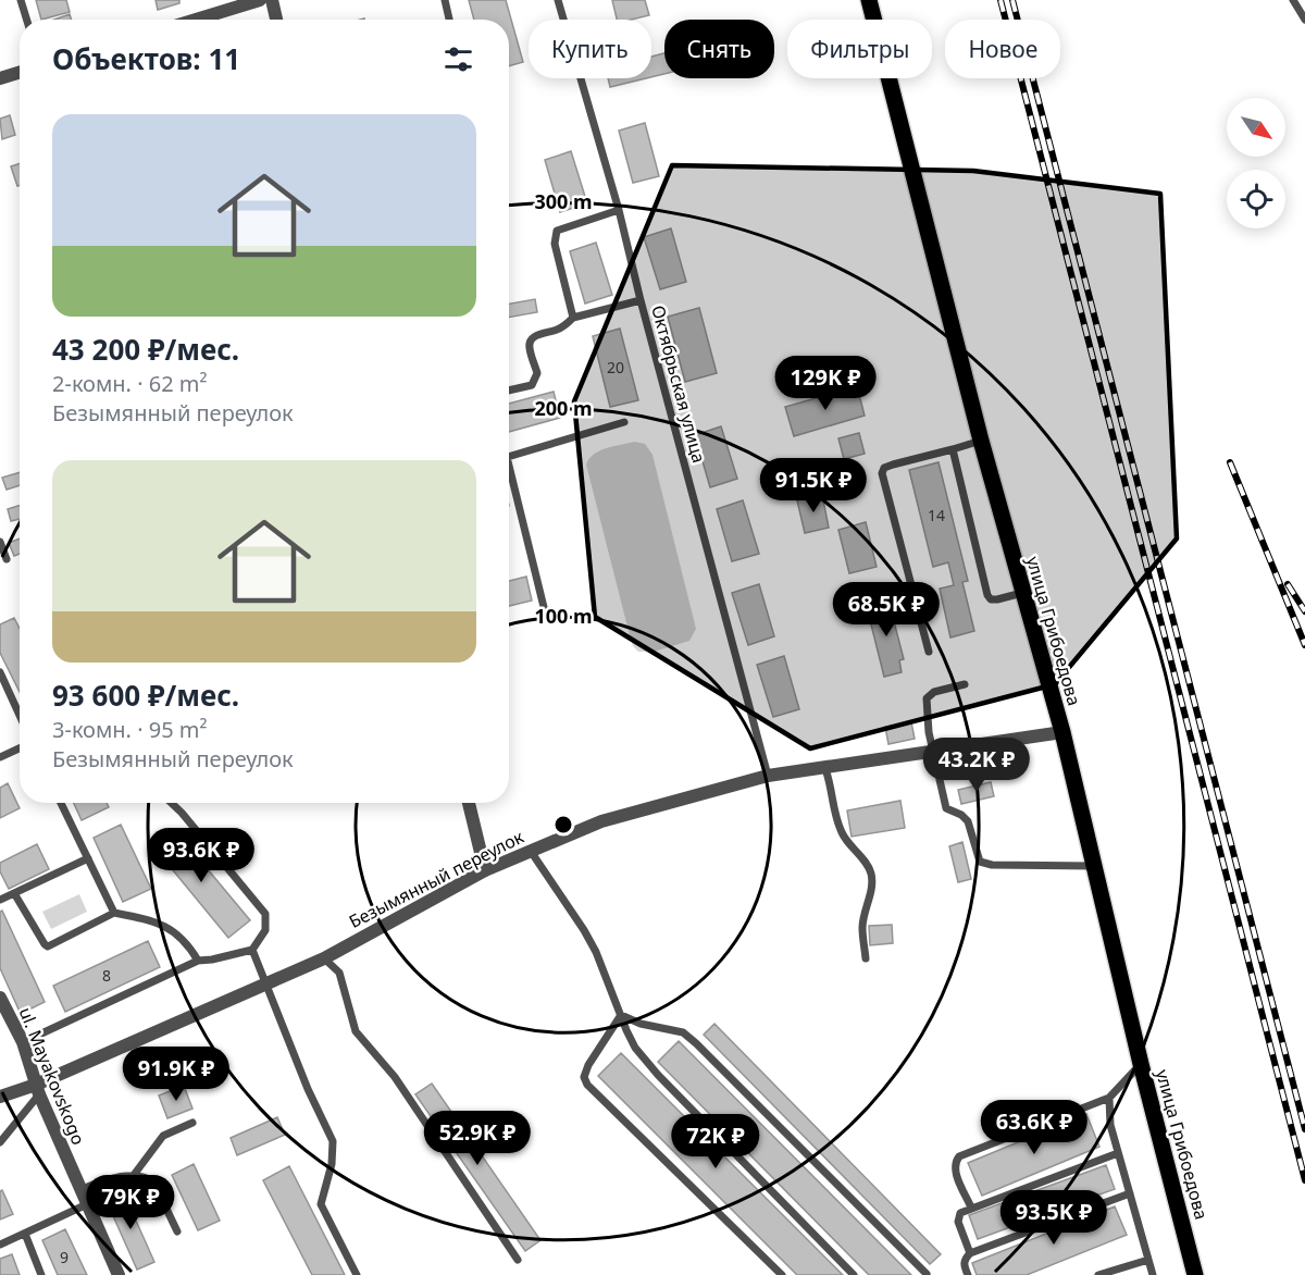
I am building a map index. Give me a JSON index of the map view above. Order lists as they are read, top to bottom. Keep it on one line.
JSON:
{"streets":{"main road":["улица Грибоедова"],"street":["Безымянный переулок","ul. Mayakovskogo"],"lane":["Октябрьская улица"]},"crossings":[["Октябрьская улица","Безымянный переулок"],["улица Грибоедова","Безымянный переулок"],["Безымянный переулок","ul. Mayakovskogo"]],"house_numbers":["20","14","8","9"],"north":"bottom right","page":{"chip":["Купить","Снять","Фильтры","Новое"],"heading":"Объектов: 11","list":[{"name":"43 200 ₽/мес.","note":"2-комн. · 62 m² · Безымянный переулок"},{"name":"93 600 ₽/мес.","note":"3-комн. · 95 m² · Безымянный переулок"}],"price":["129K ₽","91.5K ₽","68.5K ₽","43.2K ₽","93.6K ₽","91.9K ₽","63.6K ₽","52.9K ₽","72K ₽","79K ₽","93.5K ₽"]},"rings":["300 m","200 m","100 m"]}
